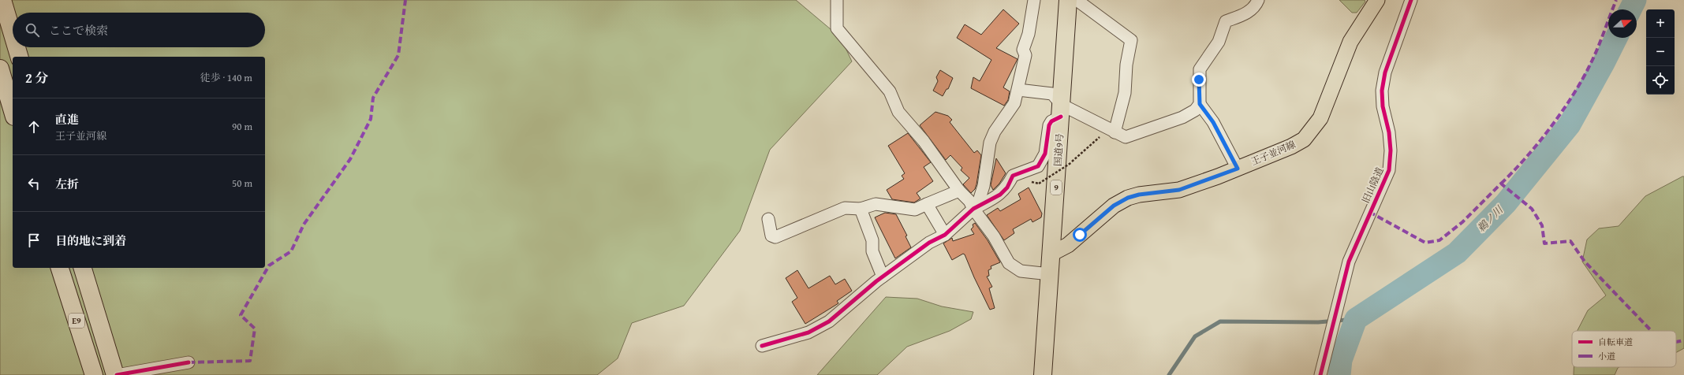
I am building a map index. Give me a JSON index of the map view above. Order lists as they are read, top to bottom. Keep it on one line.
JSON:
{"streets":{"highway":["国道9号","9","E9"],"main road":["王子並河線"],"street":["旧山陰道"]},"crossings":[["国道9号","王子並河線"]],"water":["鵜ノ川"],"legend":["自転車道","小道"],"north":"right","page":{"map_buttons":["+","−"],"search":"ここで検索","heading":["2 分","徒歩 · 140 m"],"list":[["直進","王子並河線","90 m"],["左折","50 m"],"目的地に到着"]}}
